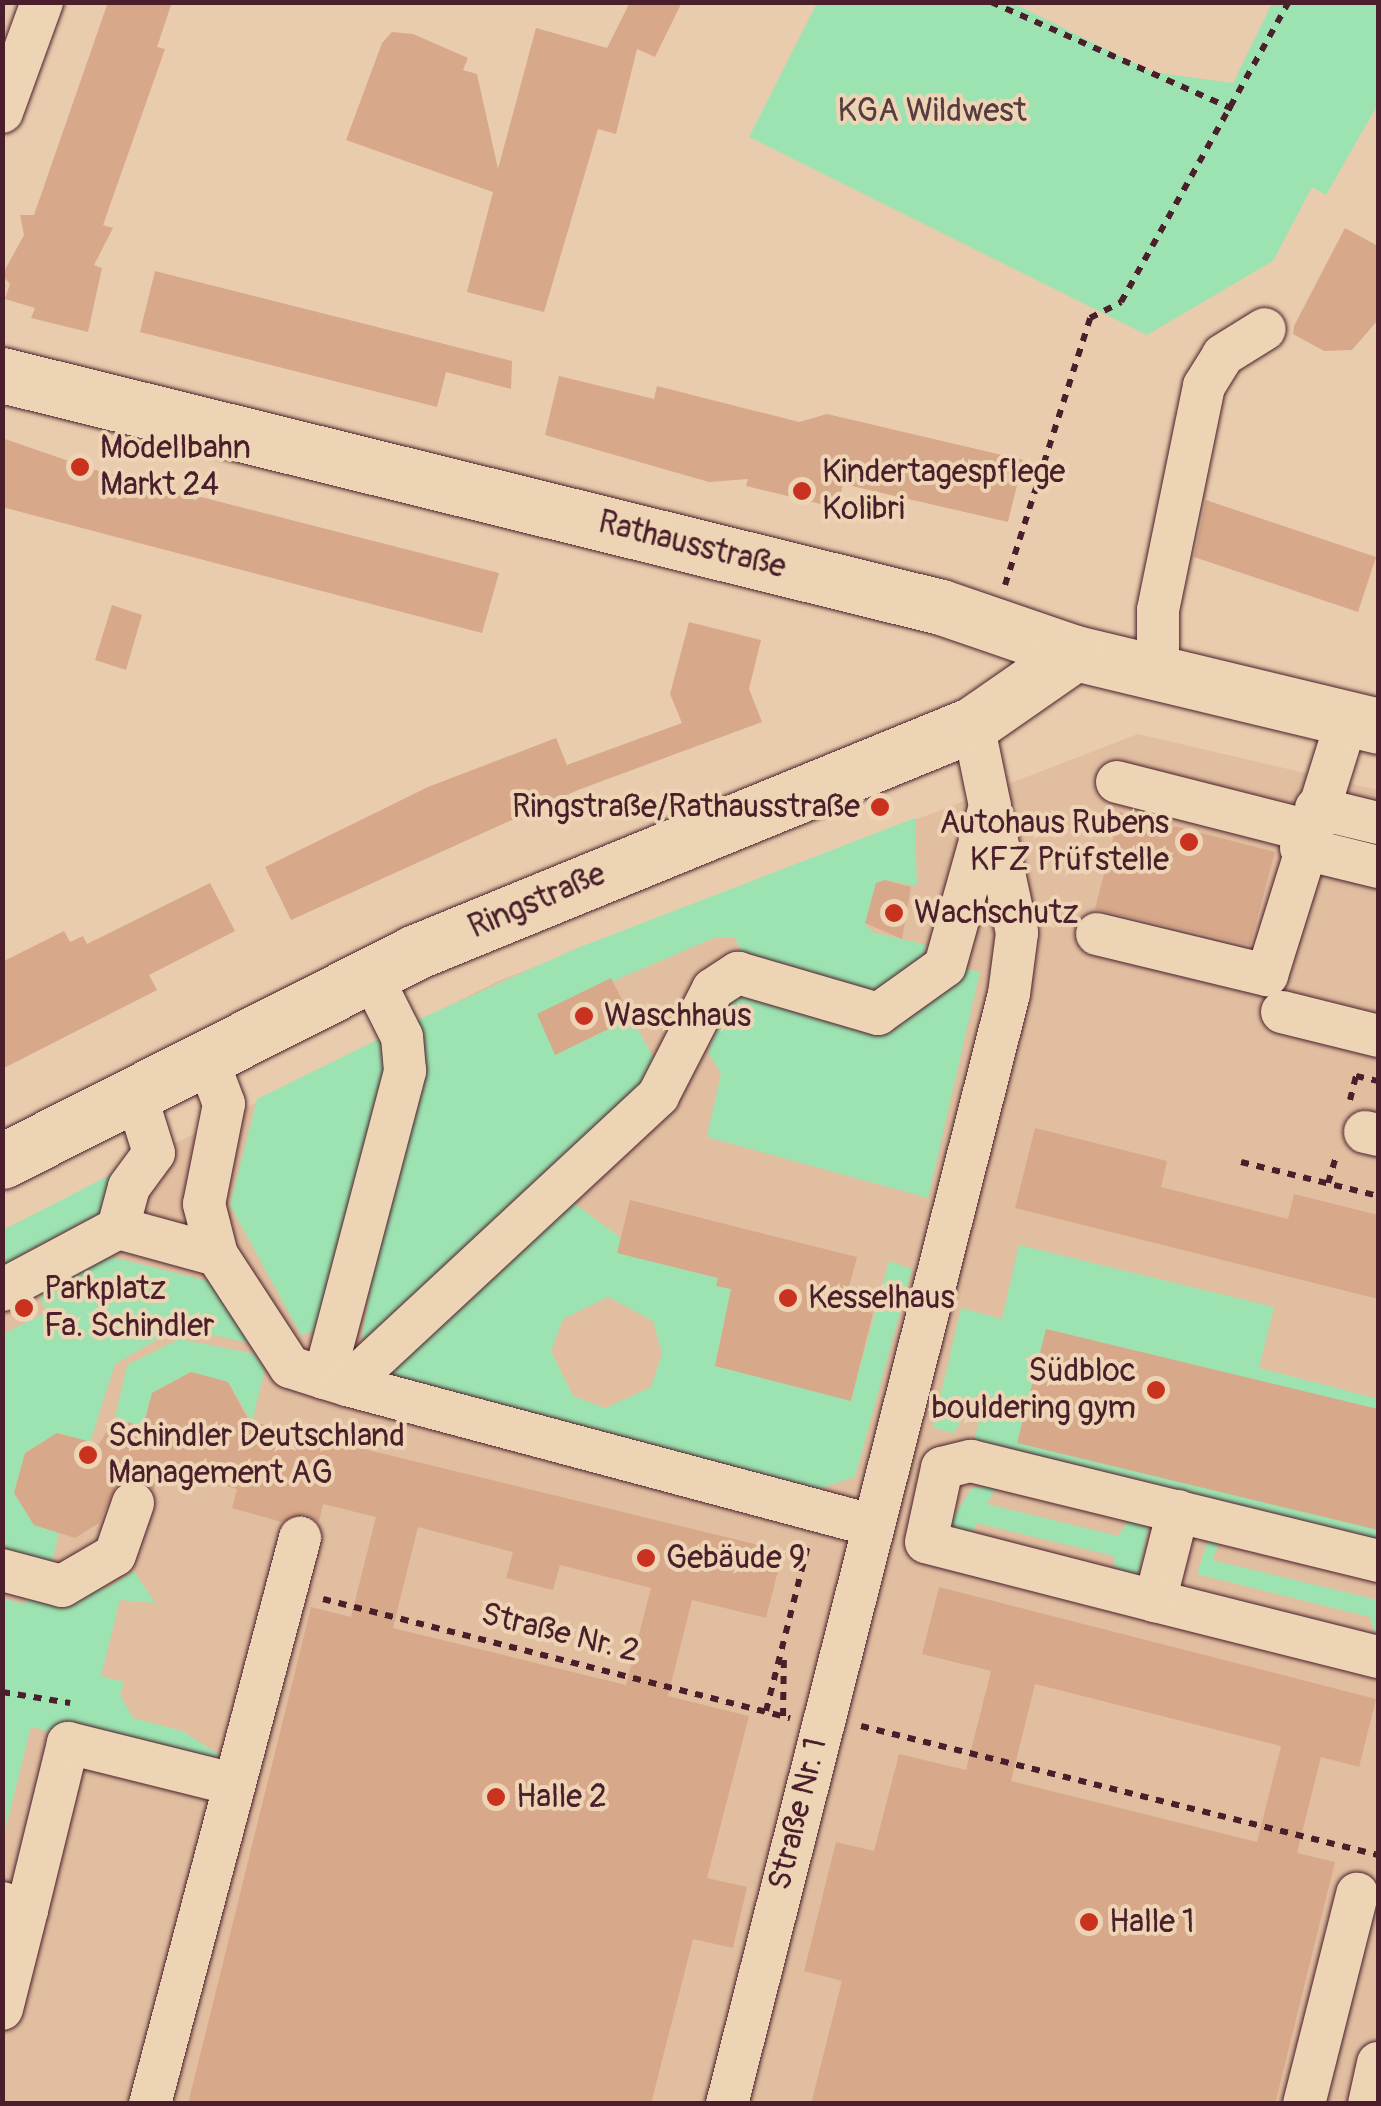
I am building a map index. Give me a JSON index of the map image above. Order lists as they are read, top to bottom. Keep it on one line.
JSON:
{"streets":{"main road":["Rathausstraße","Ringstraße"],"street":["Straße Nr. 1"],"path":["Straße Nr. 2"]},"crossings":[["Rathausstraße","Ringstraße"],["Ringstraße","Straße Nr. 1"],["Straße Nr. 2","Straße Nr. 1"]],"parks":["KGA Wildwest"],"places":["Modellbahn Markt 24","Kindertagespflege Kolibri","Ringstraße/Rathausstraße","Autohaus Rubens KFZ Prüfstelle","Wachschutz","Waschhaus","Kesselhaus","Parkplatz Fa. Schindler","Südbloc bouldering gym","Schindler Deutschland Management AG","Gebäude 9","Halle 2","Halle 1"]}
